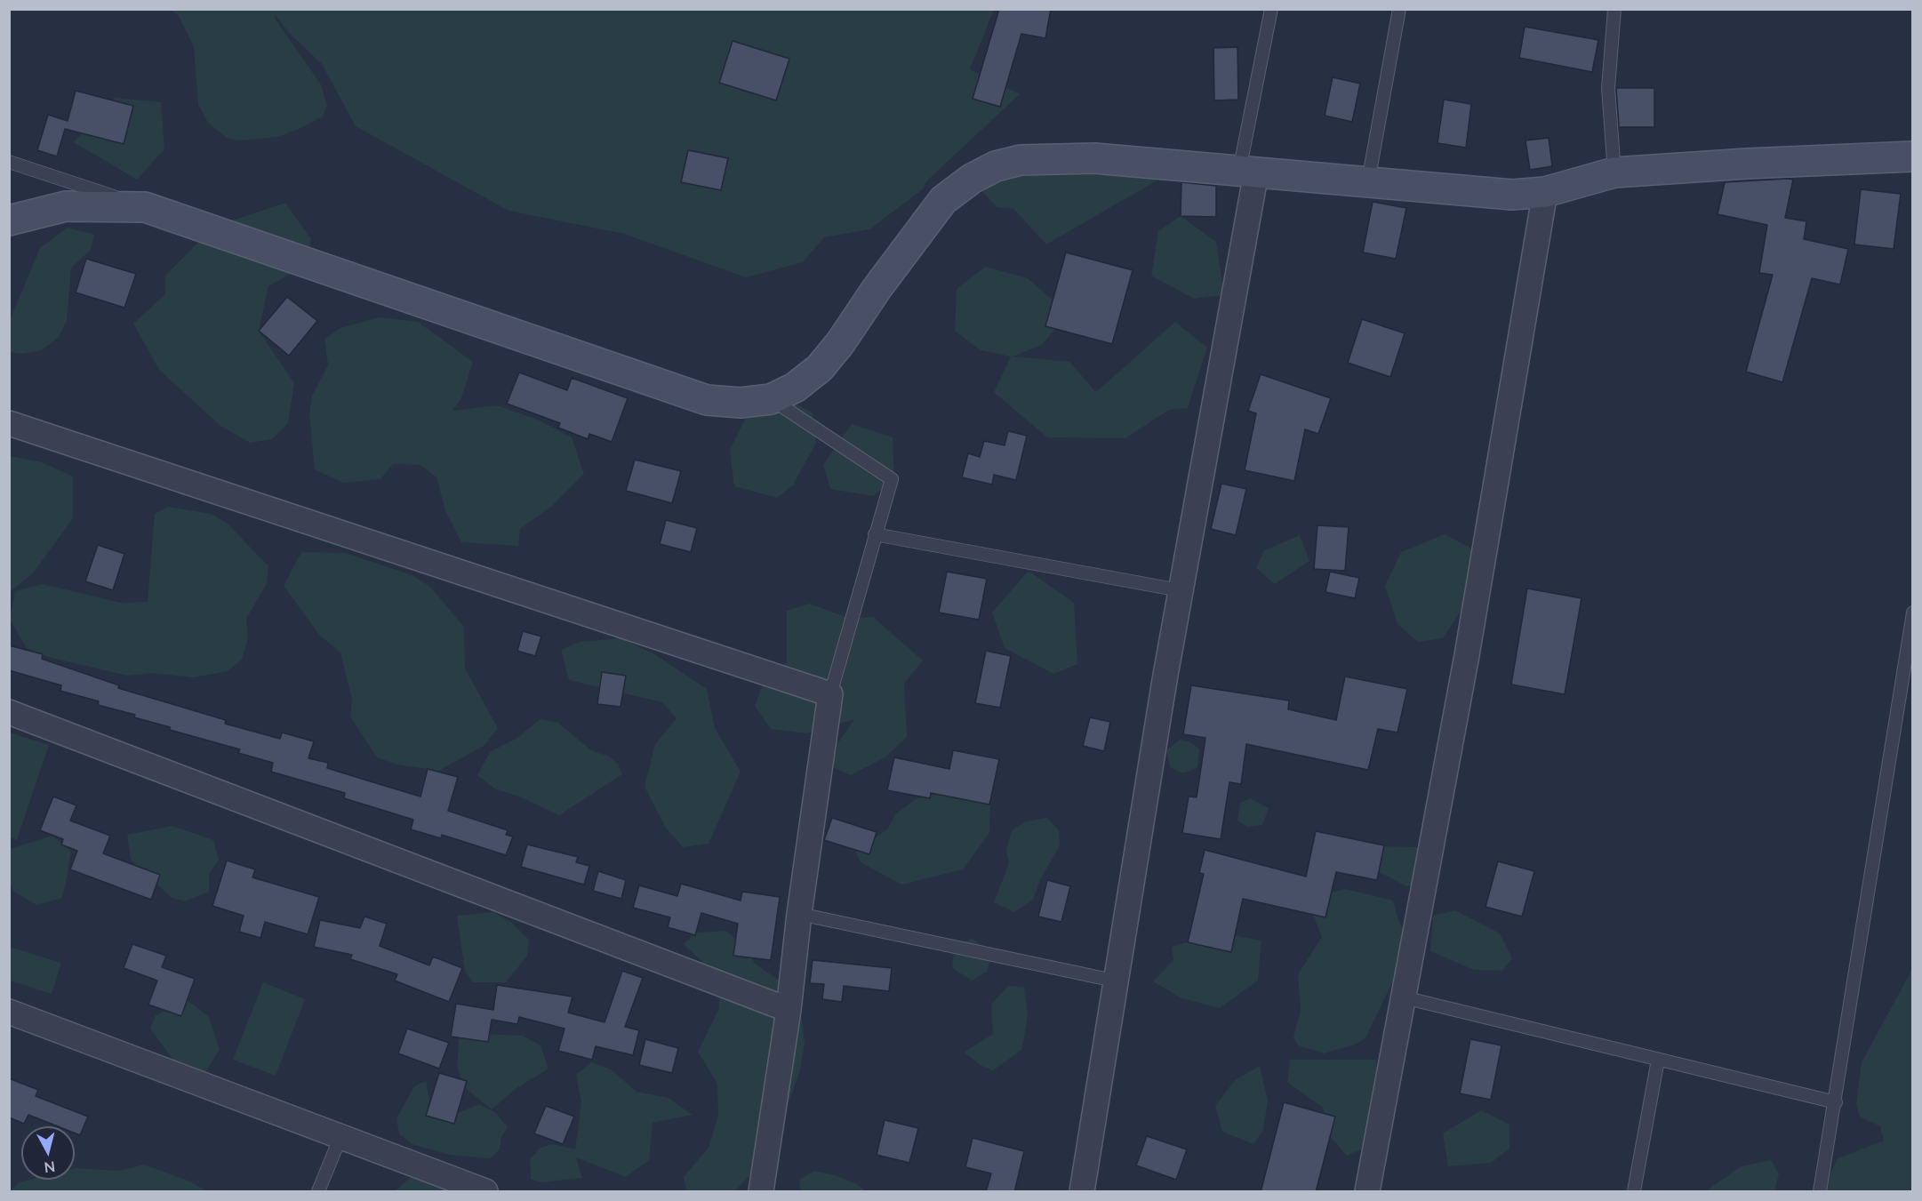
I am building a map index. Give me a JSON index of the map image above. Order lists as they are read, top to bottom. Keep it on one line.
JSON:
{"north":"bottom"}
